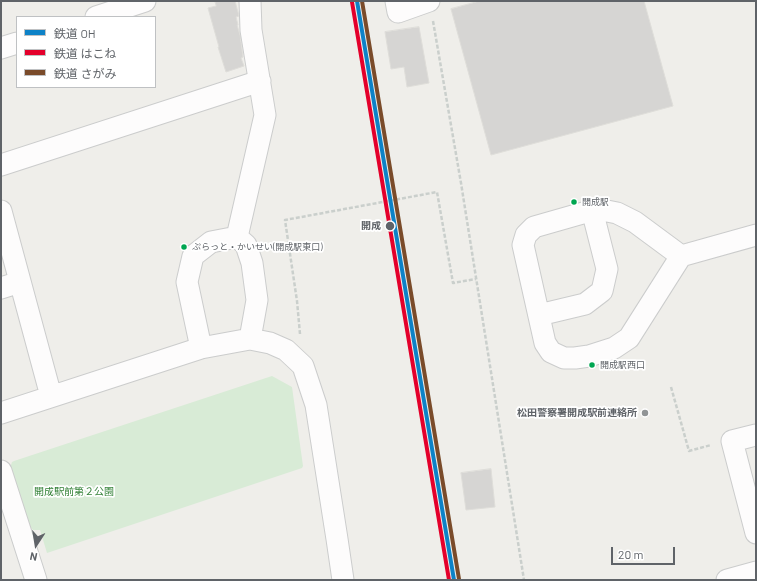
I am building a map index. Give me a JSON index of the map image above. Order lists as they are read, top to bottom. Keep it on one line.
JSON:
{"parks":["開成駅前第２公園"],"places":["開成駅","開成","ぷらっと・かいせい(開成駅東口)","開成駅西口","松田警察署開成駅前連絡所"],"lines":["rail line OH","rail line さがみ","rail line はこね"],"legend":["鉄道 OH","鉄道 はこね","鉄道 さがみ"],"scale_bar":"20 m","north":"bottom"}
